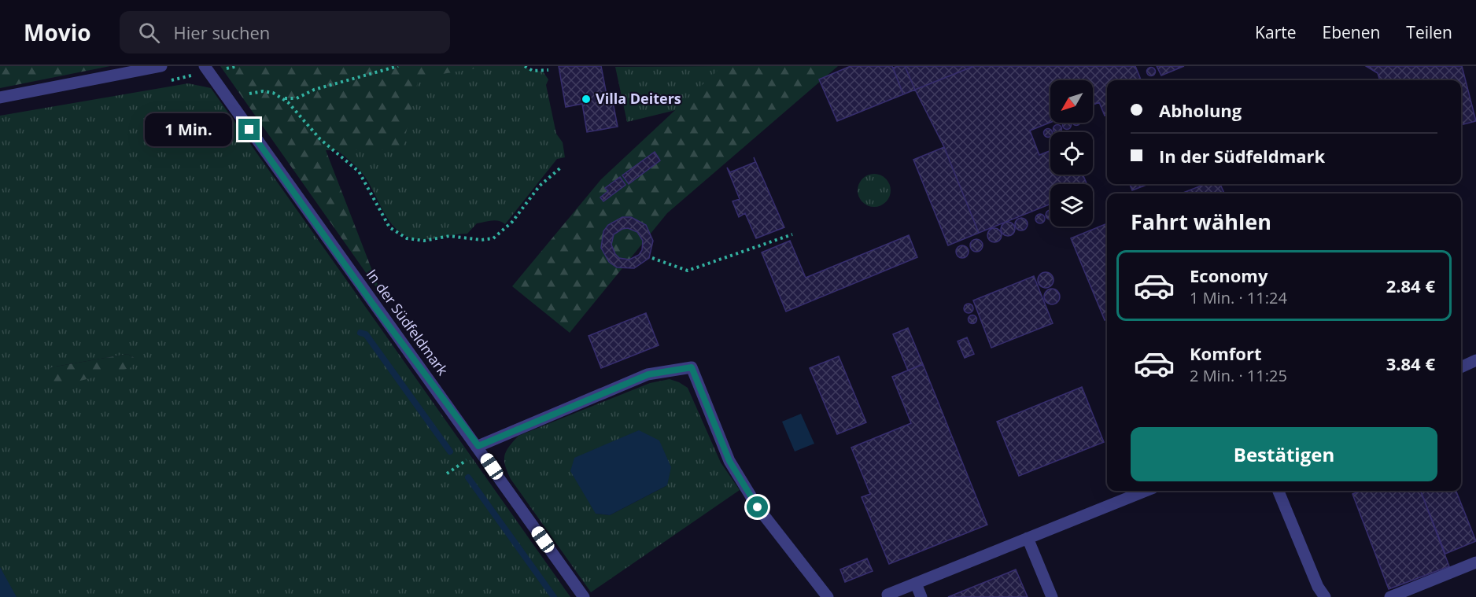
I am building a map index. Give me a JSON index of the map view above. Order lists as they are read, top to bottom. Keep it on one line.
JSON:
{"streets":{"street":["In der Südfeldmark"]},"places":["Villa Deiters"],"north":"bottom left","page":{"header":"Movio","search":"Hier suchen","nav":["Karte","Ebenen","Teilen"],"banner":["Abholung","In der Südfeldmark"],"bubble":"1 Min.","heading":"Fahrt wählen","list":[{"name":"Economy","note":"1 Min. · 11:24","value":"2.84 €"},{"name":"Komfort","note":"2 Min. · 11:25","value":"3.84 €"}],"buttons":"Bestätigen"}}
